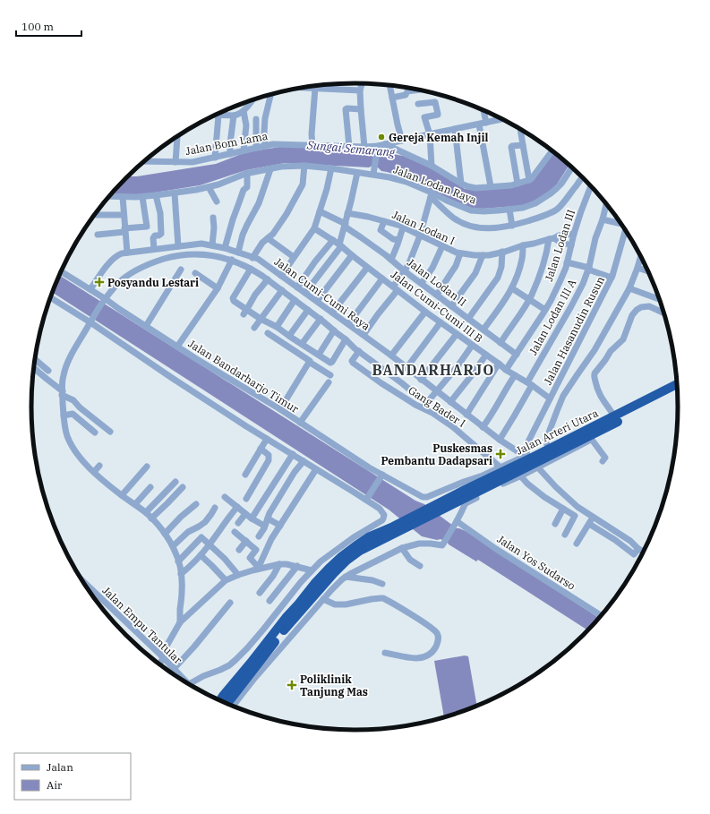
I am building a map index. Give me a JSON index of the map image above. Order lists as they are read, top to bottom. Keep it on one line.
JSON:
{"streets":{"highway":["Jalan Arteri Utara"],"street":["Jalan Bom Lama","Jalan Lodan Raya","Jalan Lodan I","Jalan Lodan III","Jalan Lodan II","Jalan Cumi-Cumi Raya","Jalan Cumi-Cumi III B","Jalan Lodan III A","Jalan Hasanudin Rusun","Jalan Bandarharjo Timur","Gang Bader I","Jalan Yos Sudarso","Jalan Empu Tantular"]},"crossings":[["Jalan Lodan I","Jalan Lodan III"],["Jalan Lodan III","Jalan Lodan II"],["Jalan Lodan III","Jalan Cumi-Cumi III B"],["Jalan Cumi-Cumi Raya","Jalan Lodan III A"],["Jalan Cumi-Cumi Raya","Jalan Hasanudin Rusun"],["Jalan Cumi-Cumi Raya","Jalan Bandarharjo Timur"],["Jalan Cumi-Cumi Raya","Jalan Arteri Utara"],["Jalan Cumi-Cumi III B","Jalan Lodan III A"],["Jalan Cumi-Cumi III B","Jalan Hasanudin Rusun"],["Jalan Hasanudin Rusun","Jalan Arteri Utara"],["Jalan Bandarharjo Timur","Jalan Arteri Utara"]],"districts":["BANDARHARJO"],"water":["Sungai Semarang"],"places":{"other":["Gereja Kemah Injil"],"health":["Posyandu Lestari","Puskesmas Pembantu Dadapsari","Poliklinik Tanjung Mas"]},"legend":["Jalan","Air"],"scale_bar":"100 m"}
